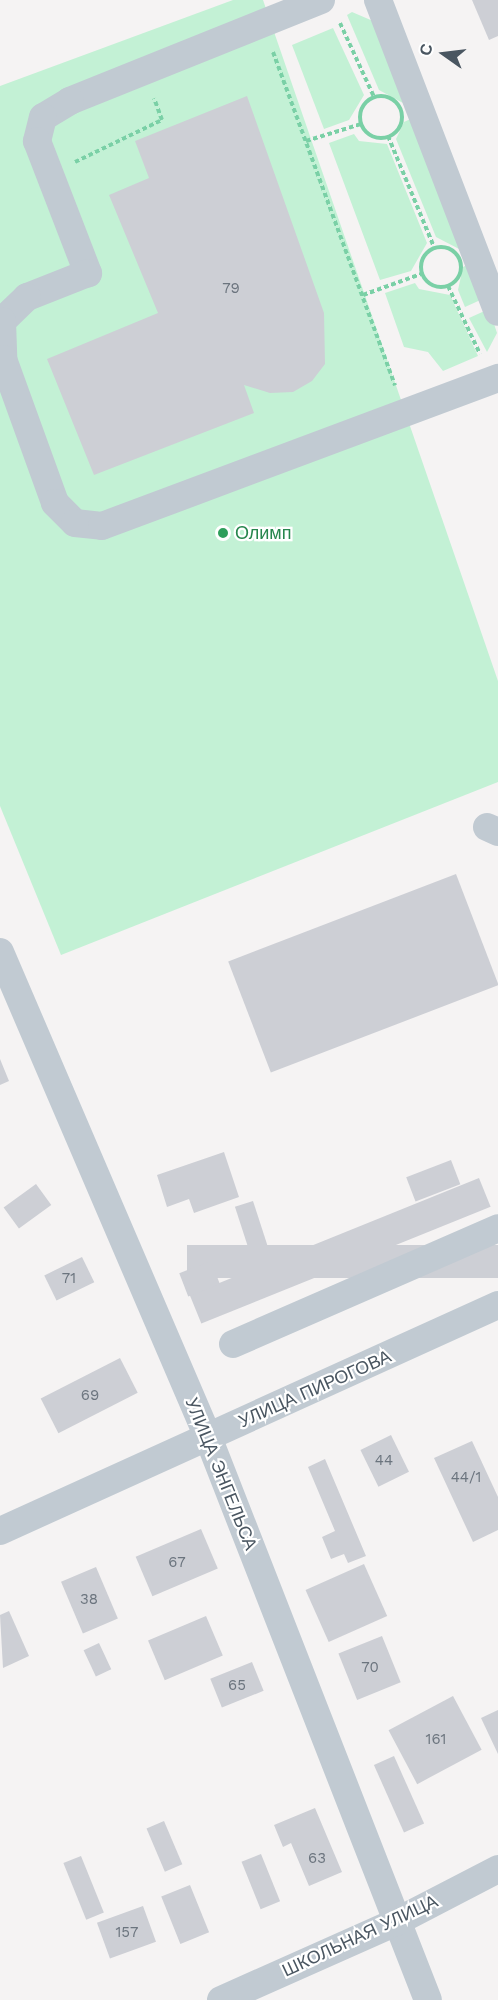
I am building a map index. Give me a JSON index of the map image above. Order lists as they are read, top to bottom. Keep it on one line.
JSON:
{"streets":{"street":["УЛИЦА ПИРОГОВА","УЛИЦА ЭНГЕЛЬСА","ШКОЛЬНАЯ УЛИЦА"]},"crossings":[["УЛИЦА ПИРОГОВА","УЛИЦА ЭНГЕЛЬСА"],["УЛИЦА ЭНГЕЛЬСА","ШКОЛЬНАЯ УЛИЦА"]],"places":["Олимп"],"house_numbers":["79","71","69","44","44/1","67","38","70","65","161","63","157"],"north":"left"}
